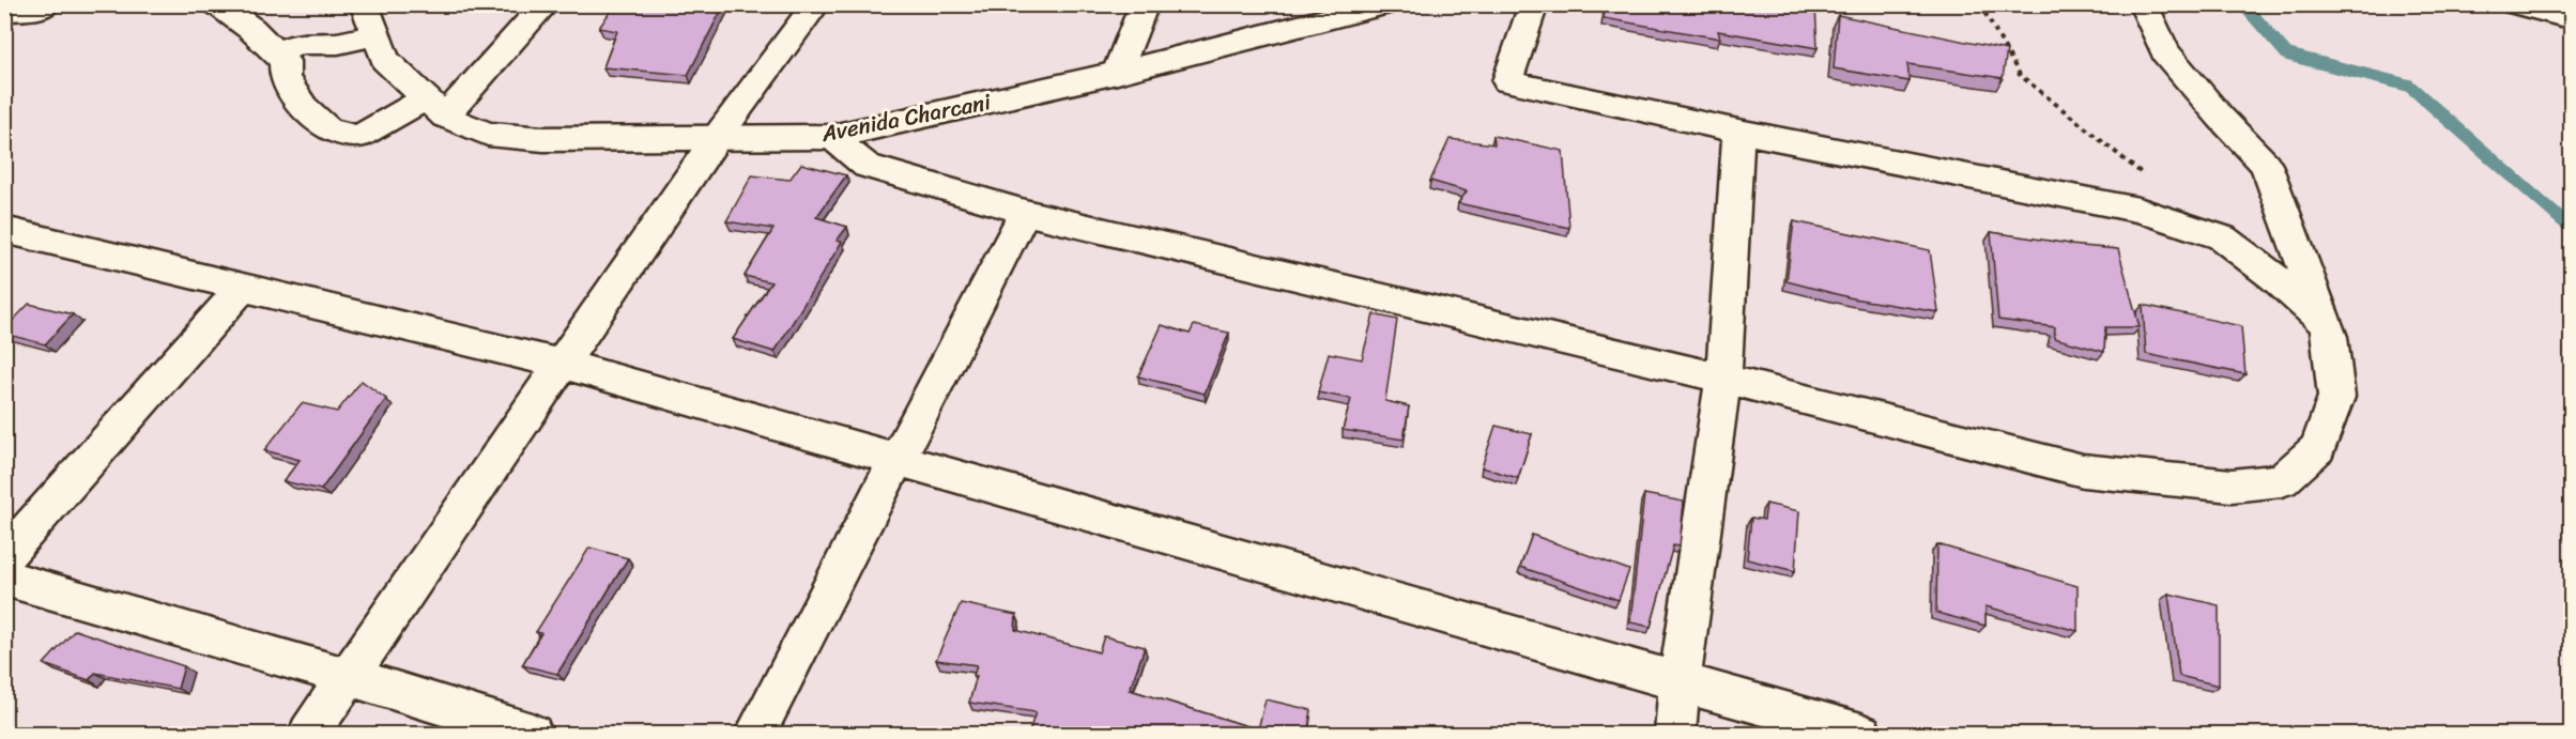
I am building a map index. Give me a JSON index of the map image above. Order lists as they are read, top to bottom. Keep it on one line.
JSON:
{"streets":{"street":["Avenida Charcani"]}}
